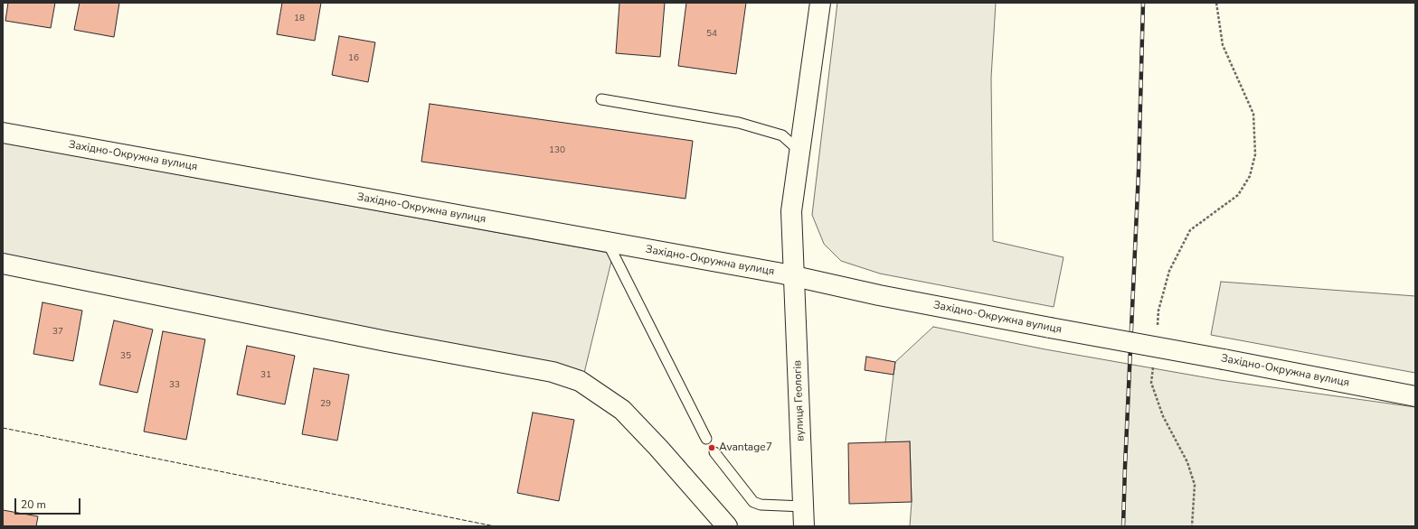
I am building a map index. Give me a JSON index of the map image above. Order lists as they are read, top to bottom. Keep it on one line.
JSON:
{"streets":{"main road":["Західно-Окружна вулиця","вулиця Геологів"]},"crossings":[["Західно-Окружна вулиця","вулиця Геологів"]],"places":["Avantage7"],"house_numbers":["18","54","16","130","37","35","31","33","29"],"scale_bar":"20 m"}
